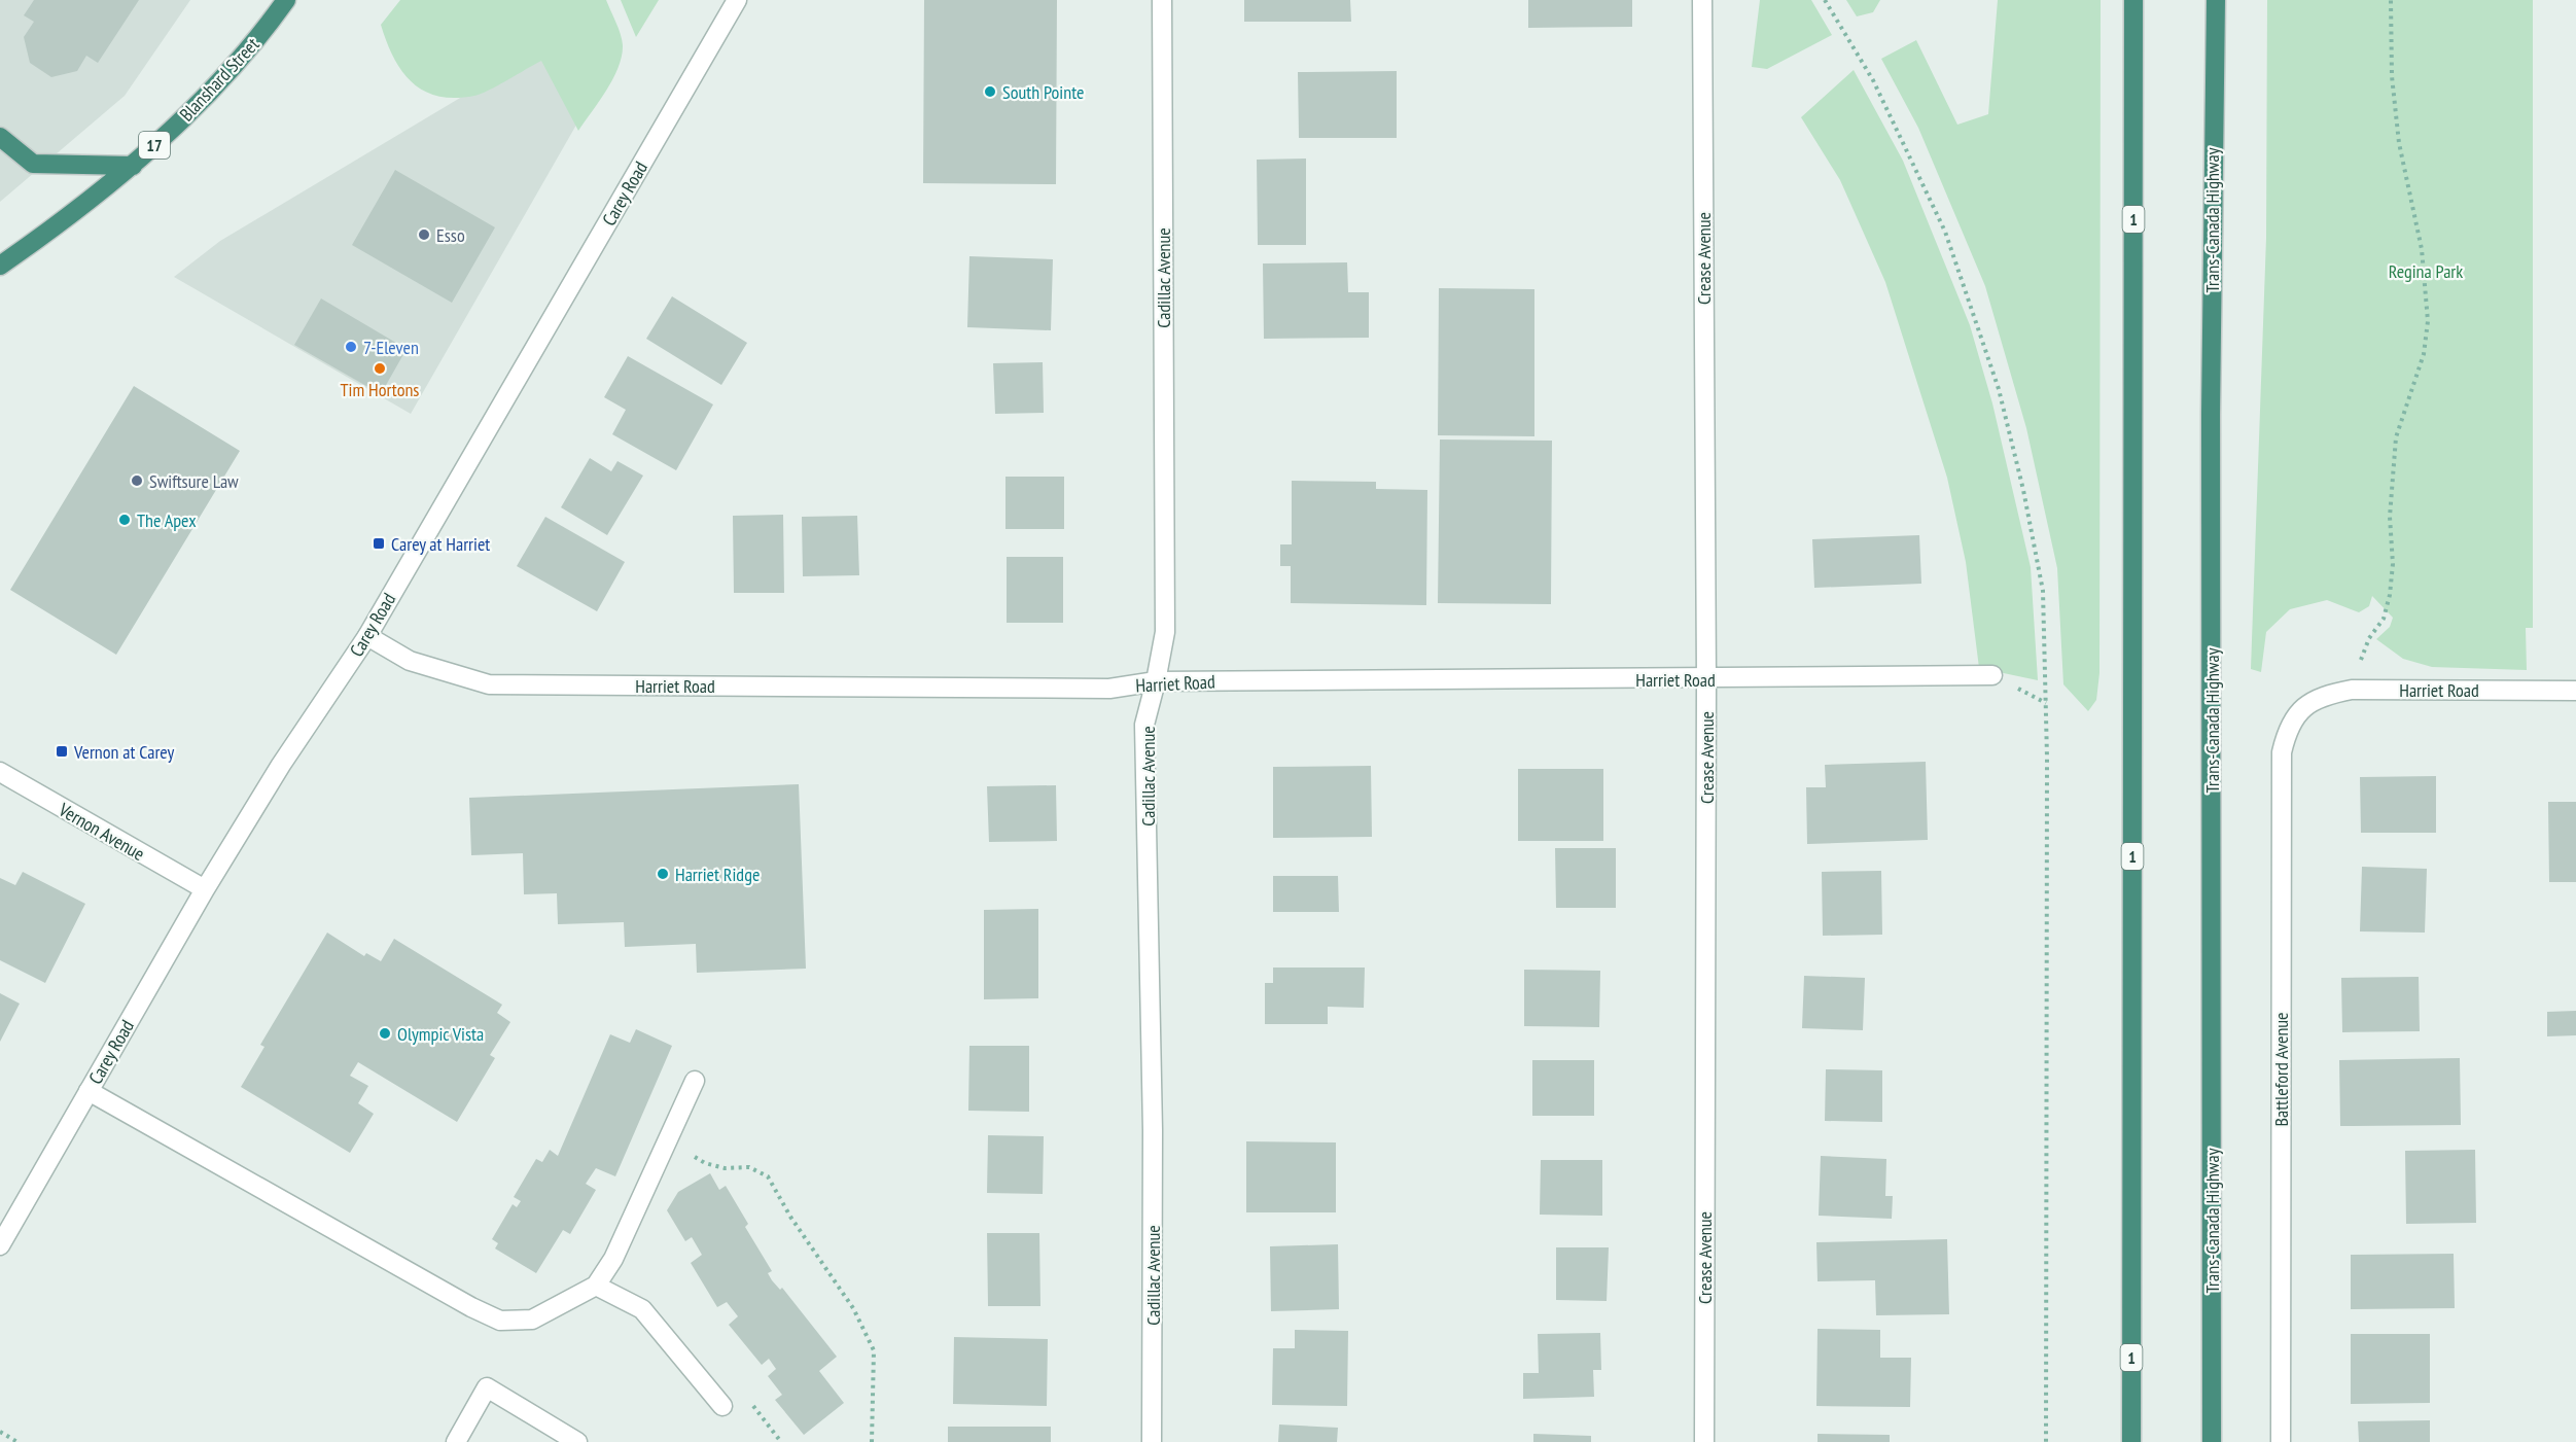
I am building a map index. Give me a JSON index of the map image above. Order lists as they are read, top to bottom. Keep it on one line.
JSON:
{"streets":{"highway":["Blanshard Street","17","1","Trans-Canada Highway"],"street":["Carey Road","Crease Avenue","Cadillac Avenue","Harriet Road","Vernon Avenue","Battleford Avenue"]},"crossings":[["Carey Road","Harriet Road"],["Carey Road","Vernon Avenue"],["Crease Avenue","Harriet Road"],["Cadillac Avenue","Harriet Road"],["Harriet Road","Battleford Avenue"]],"parks":["Regina Park"],"places":{"other":["South Pointe","Esso","7-Eleven","Tim Hortons","Swiftsure Law","The Apex","Harriet Ridge","Olympic Vista"],"transit":["Carey at Harriet","Vernon at Carey"]}}
